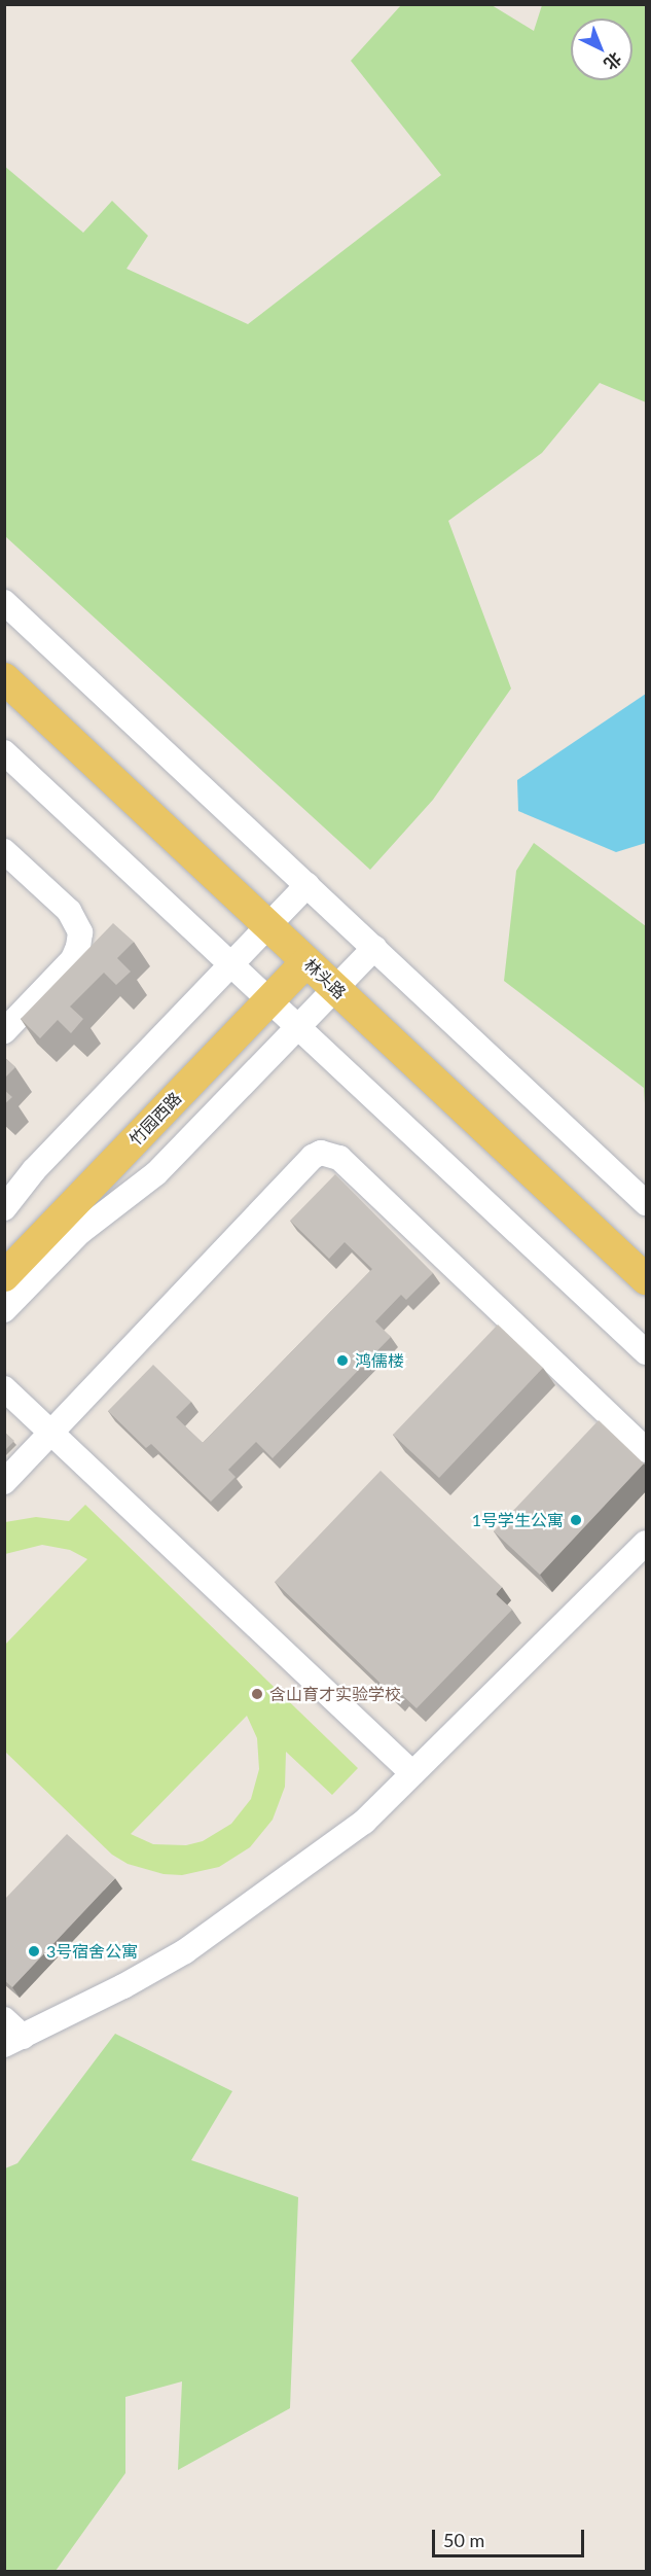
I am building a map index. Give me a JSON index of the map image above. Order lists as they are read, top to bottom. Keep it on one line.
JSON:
{"streets":{"main road":["林头路","竹园西路"]},"crossings":[["林头路","竹园西路"]],"places":["鸿儒楼","1号学生公寓","含山育才实验学校","3号宿舍公寓"],"scale_bar":"50 m","north":"bottom right"}
